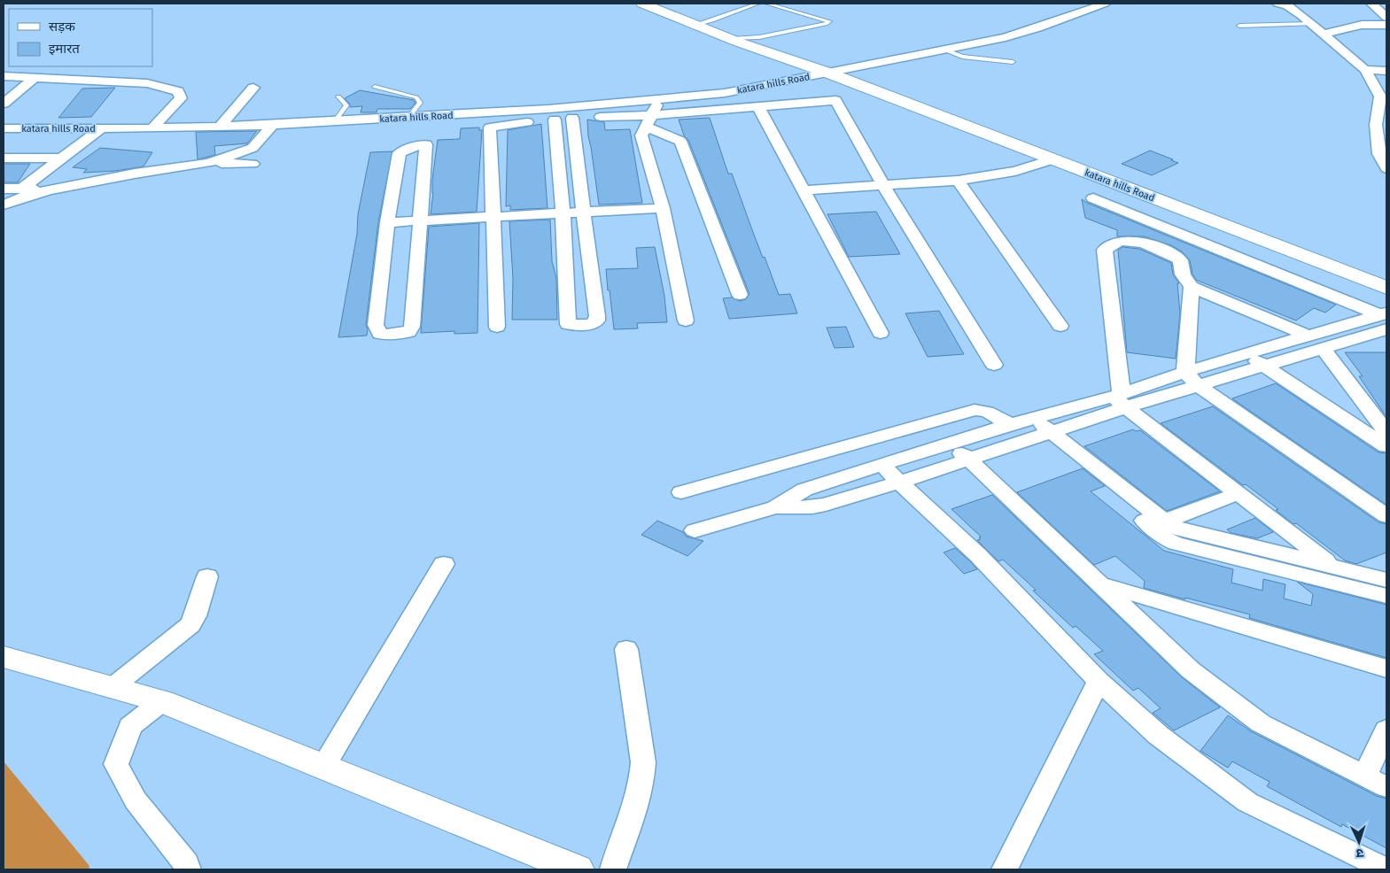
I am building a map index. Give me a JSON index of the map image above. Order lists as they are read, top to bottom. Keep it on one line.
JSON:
{"streets":{"main road":["katara hills Road"]},"legend":["सड़क","इमारत"],"north":"bottom"}
